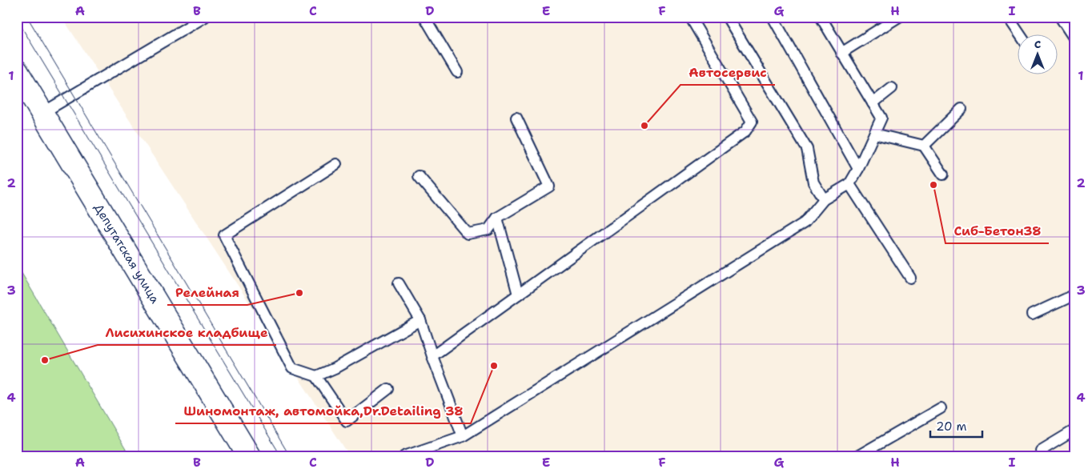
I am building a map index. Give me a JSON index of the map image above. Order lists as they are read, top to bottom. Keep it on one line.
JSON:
{"streets":{"main road":["Депутатская улица"]},"places":["Автосервис","Сиб-Бетон38","Релейная","Лисихинское кладбище","Шиномонтаж, автомойка,Dr.Detailing 38"],"scale_bar":"20 m","north":"top","grid":{"columns":["A","B","C","D","E","F","G","H","I"],"rows":["1","2","3","4"]}}
